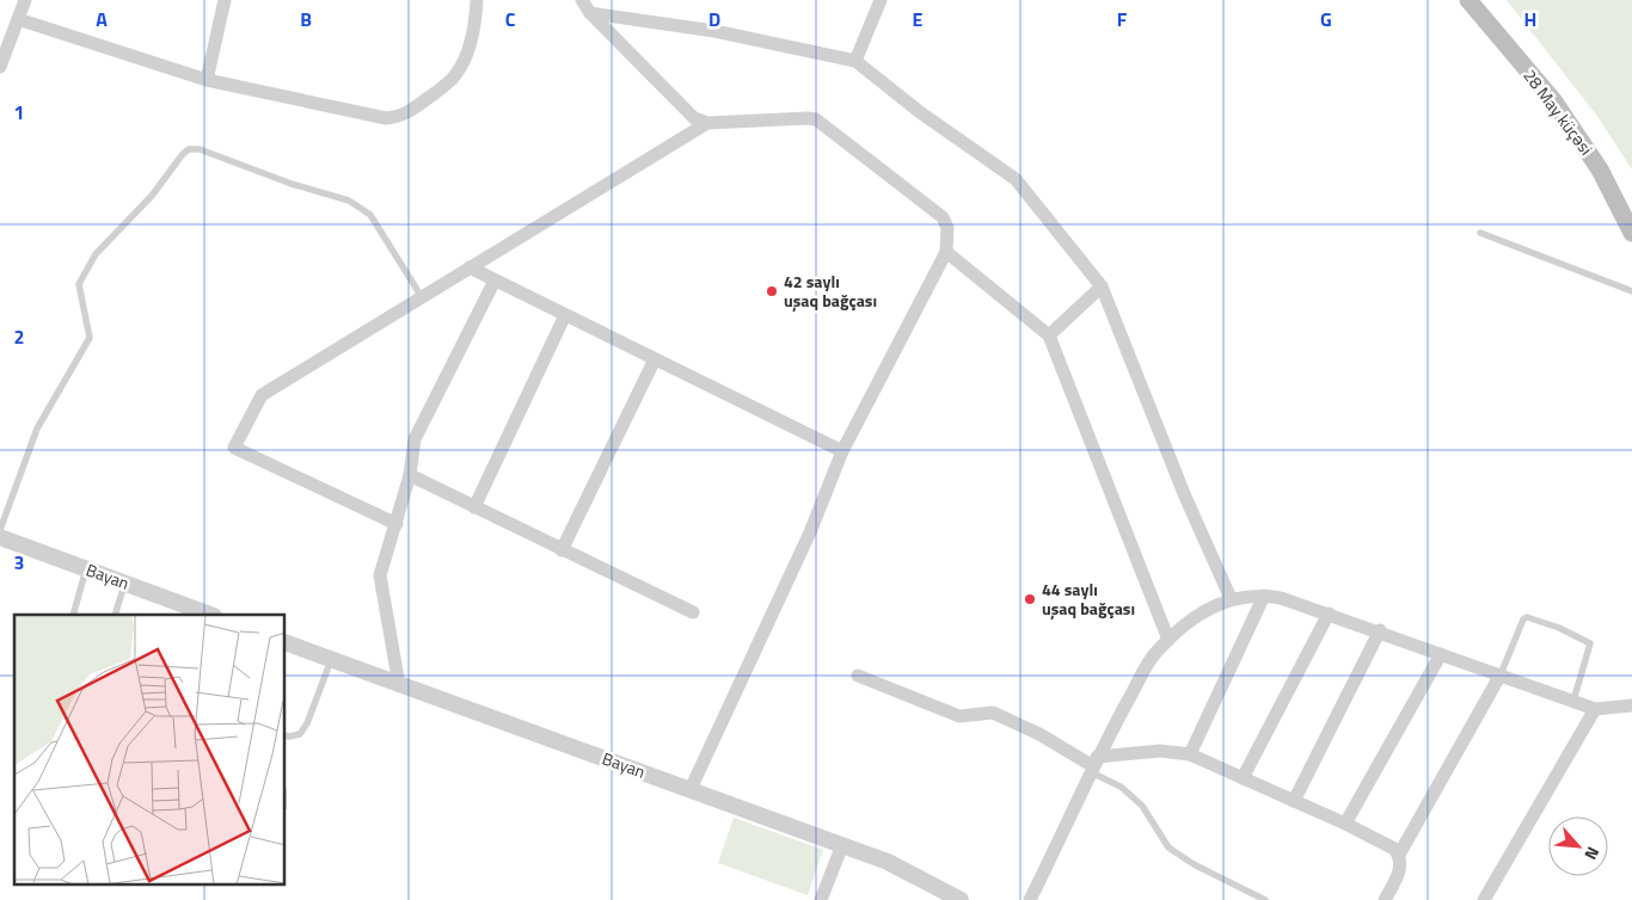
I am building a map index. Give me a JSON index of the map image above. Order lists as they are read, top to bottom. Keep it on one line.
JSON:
{"streets":{"main road":["28 May küçəsi"],"street":["Bayan"]},"places":["42 saylı uşaq bağçası","44 saylı uşaq bağçası"],"north":"bottom right","grid":{"columns":["A","B","C","D","E","F","G","H"],"rows":["1","2","3"]}}
